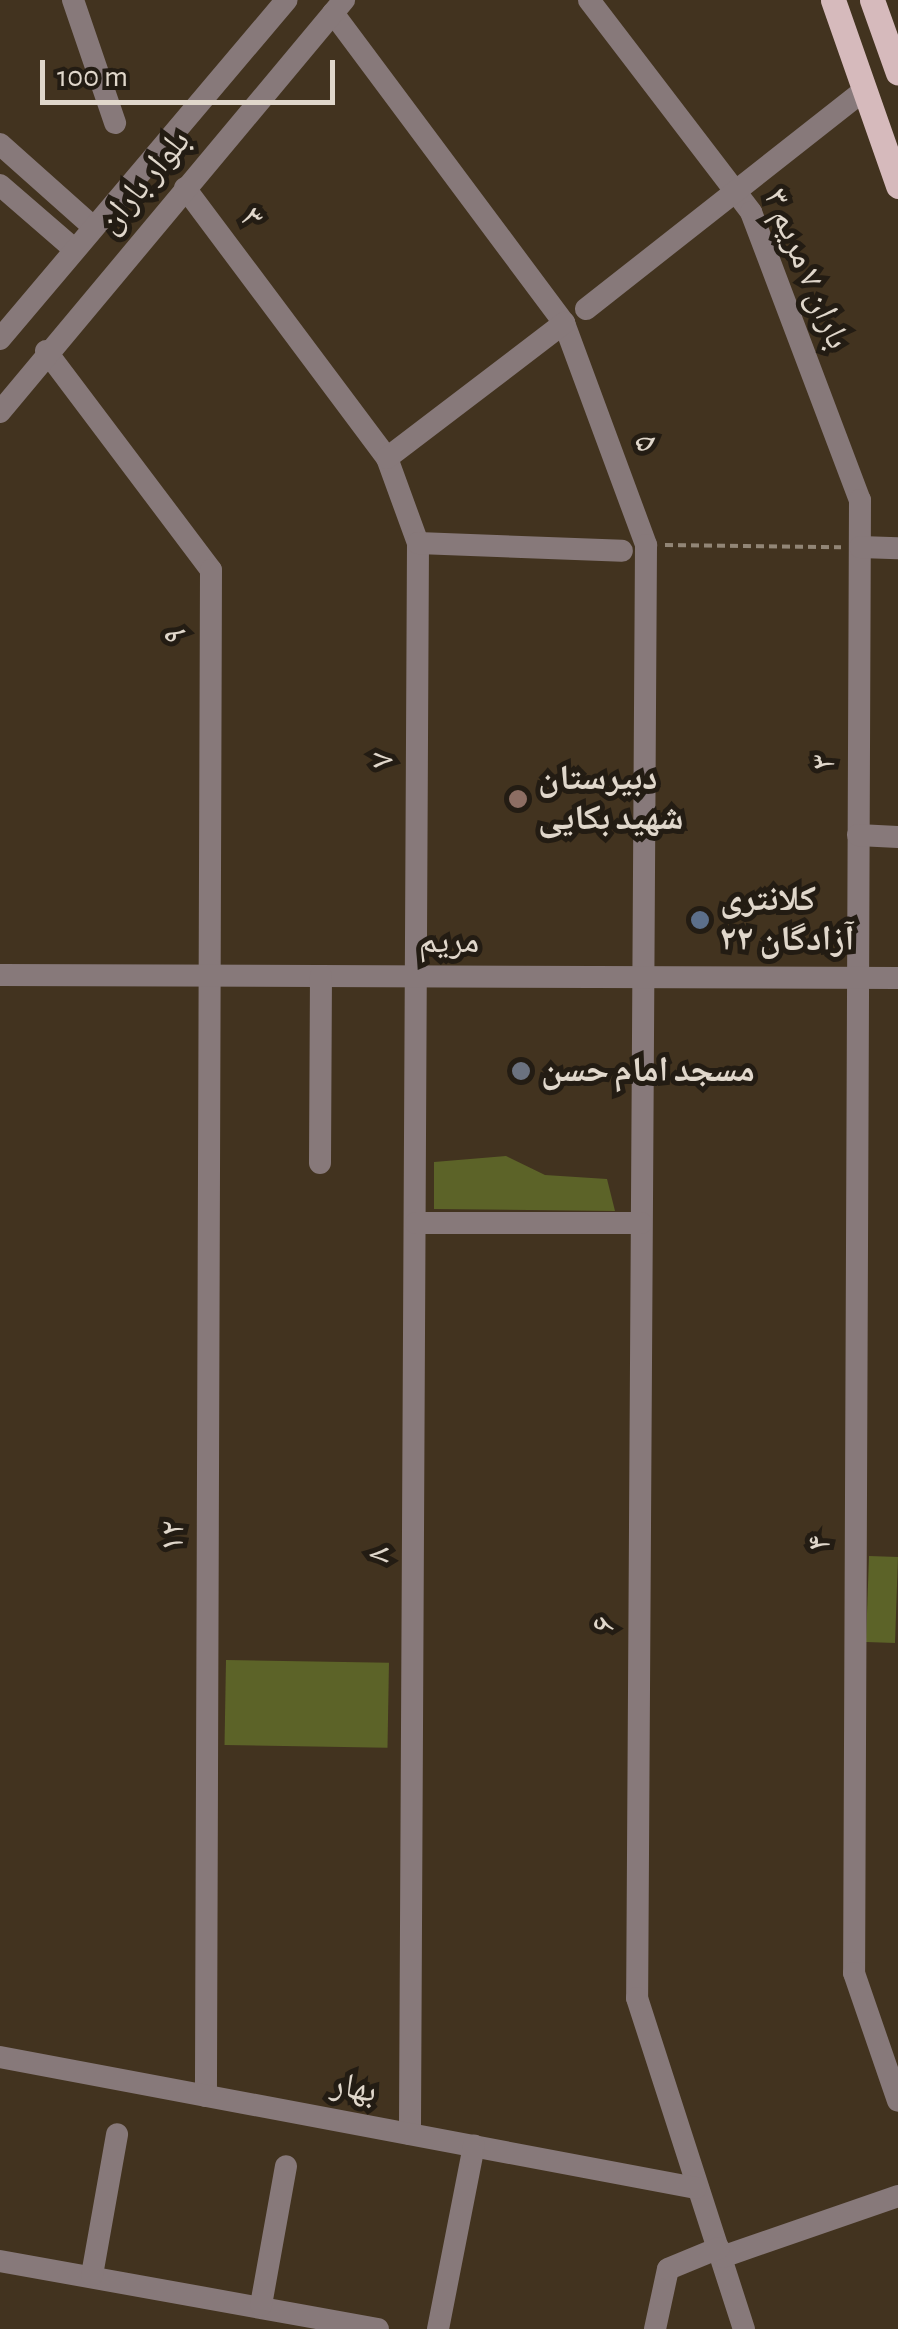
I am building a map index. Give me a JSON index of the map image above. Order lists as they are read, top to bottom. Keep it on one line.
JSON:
{"streets":{"street":["بلوار باران","۳","باران ۷ مریم ۳","۵","۹","۷","مریم","۱۲","۴","۸","۶","بهار"]},"crossings":[["بلوار باران","۳"],["بلوار باران","۵"],["بلوار باران","۹"],["۳","باران ۷ مریم ۳"],["۳","۷"],["۳","مریم"],["۳","۴"],["۵","مریم"],["۵","۶"],["۹","مریم"],["۹","۱۲"],["۷","مریم"],["۷","۸"],["مریم","۱۲"],["مریم","۴"],["مریم","۸"],["مریم","۶"],["۱۲","بهار"],["۸","بهار"],["۶","بهار"]],"places":["دبیرستان شهید بکایی","کلانتری ۲۲ آزادگان","مسجد امام حسن"],"scale_bar":"100 m"}
